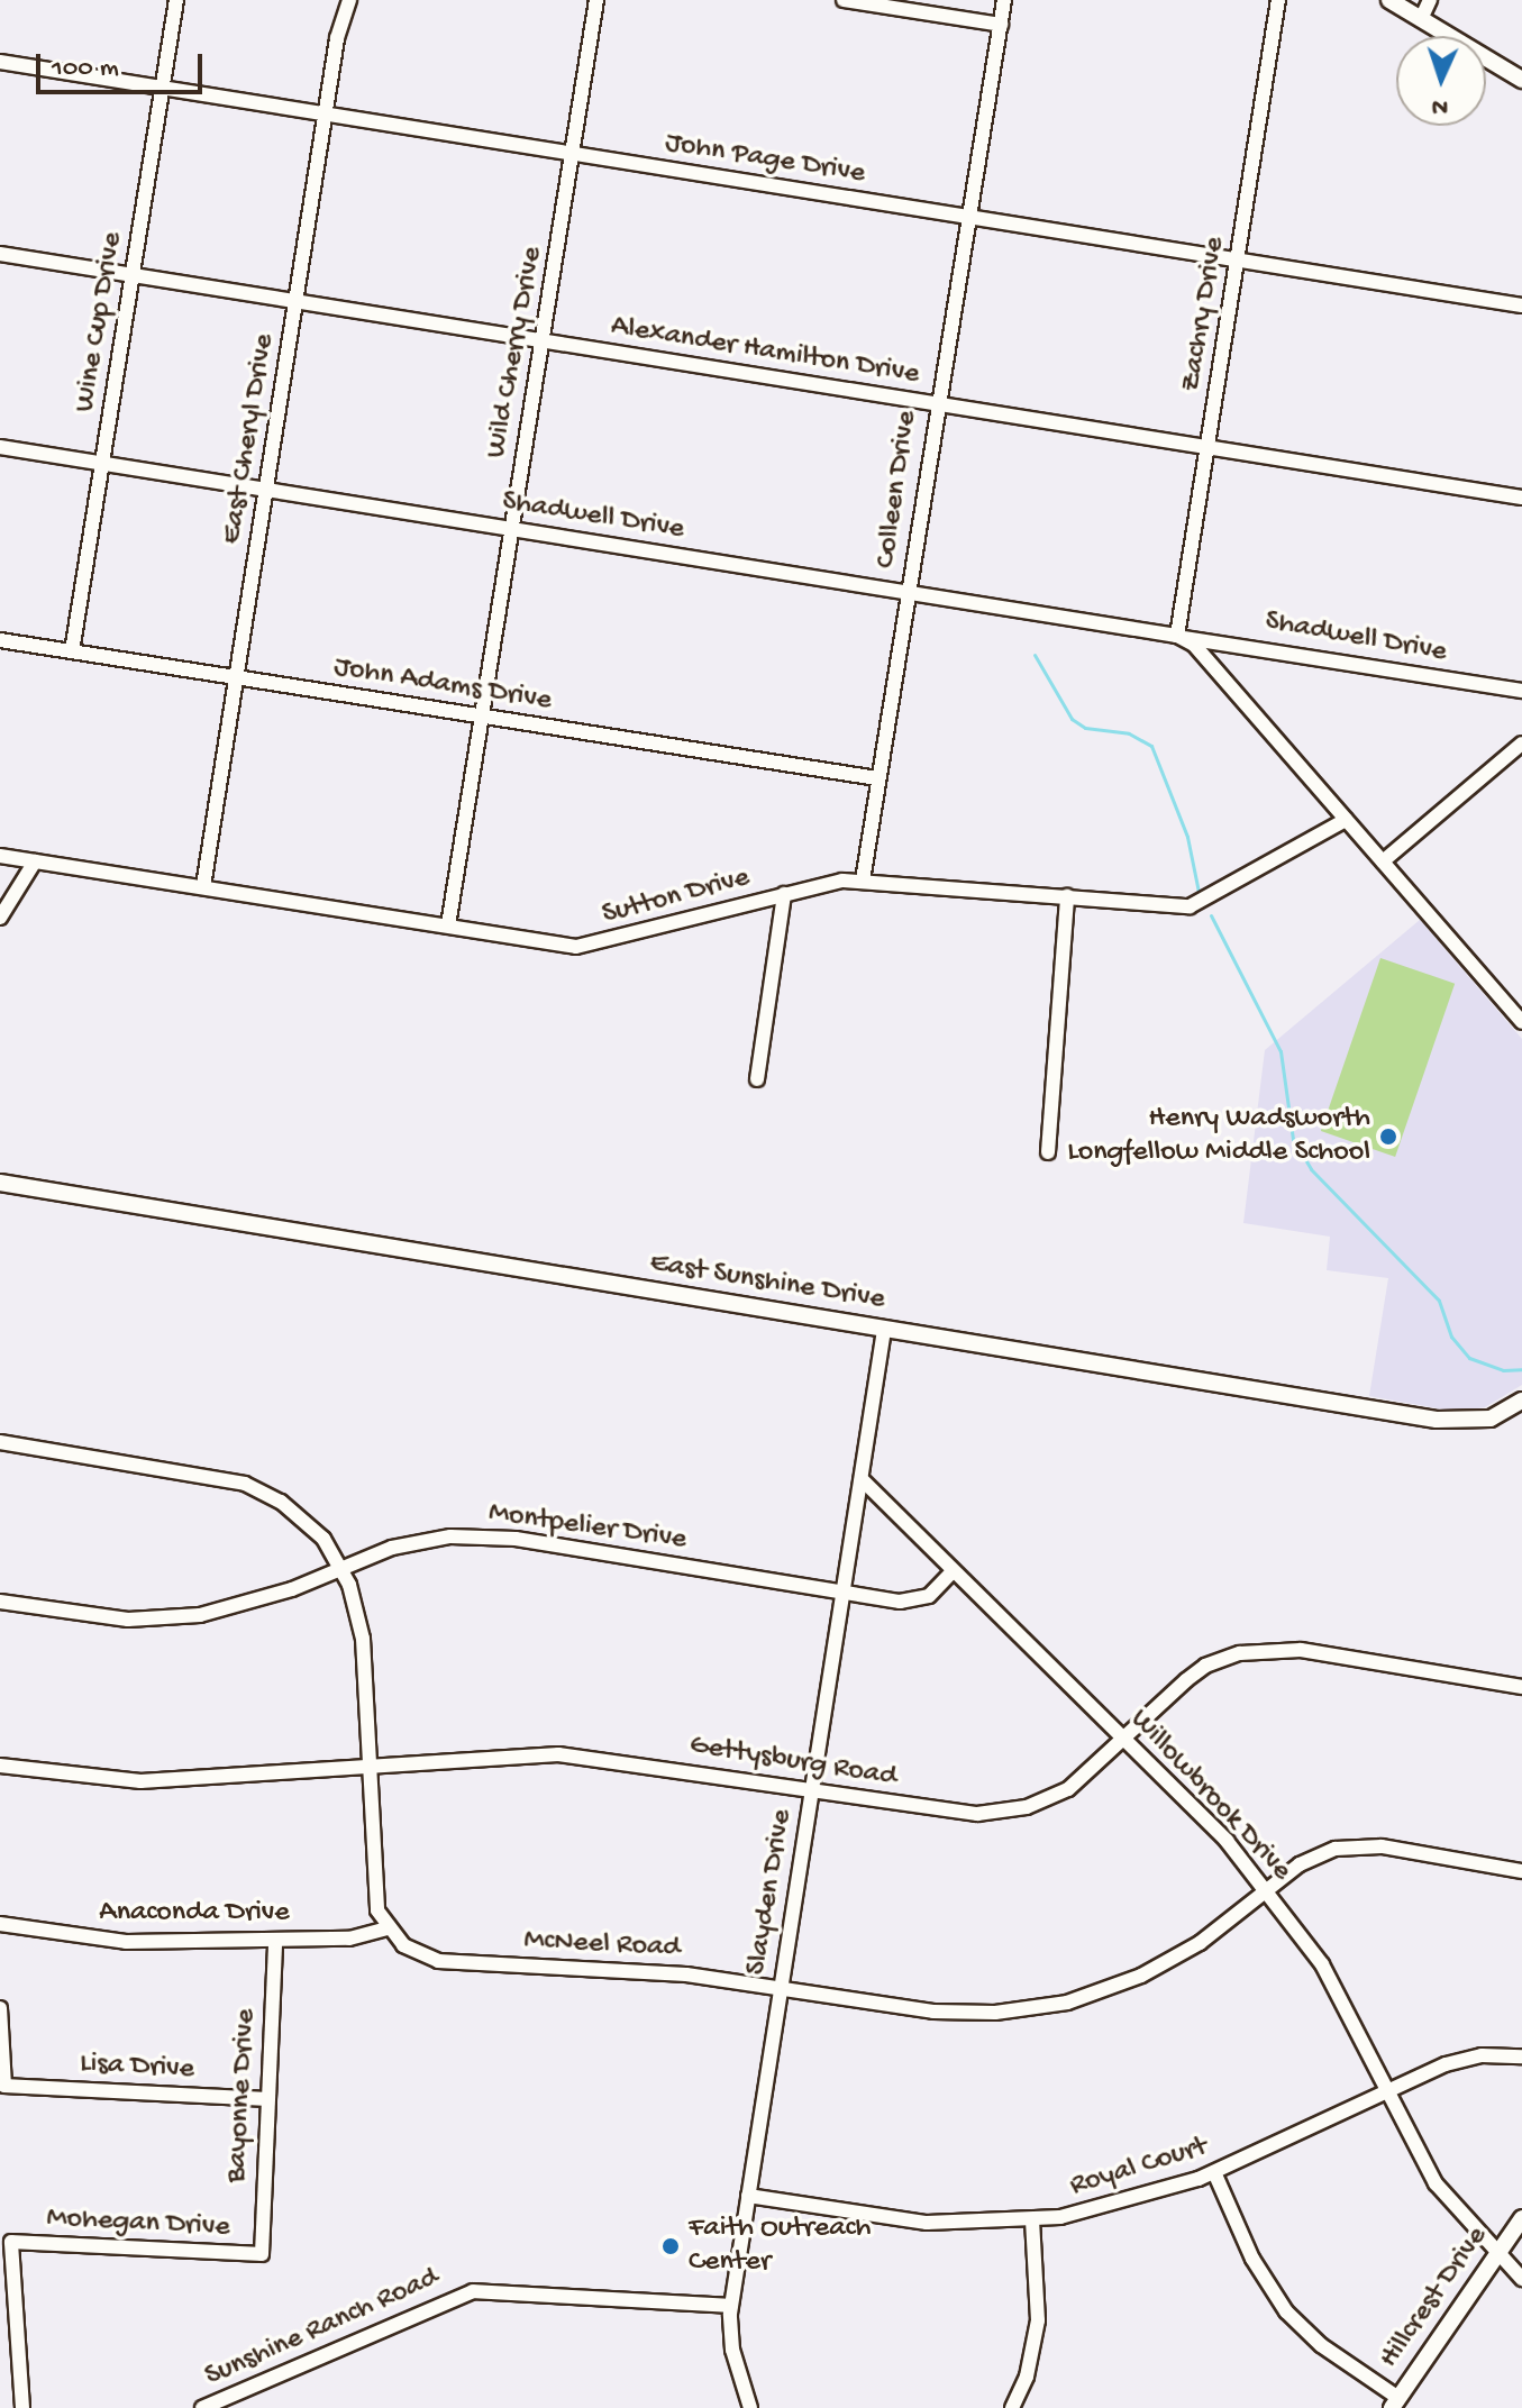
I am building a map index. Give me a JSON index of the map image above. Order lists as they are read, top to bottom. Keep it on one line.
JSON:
{"streets":{"street":["John Page Drive","Zachry Drive","Wine Cup Drive","Alexander Hamilton Drive","Wild Cherry Drive","East Cheryl Drive","Colleen Drive","Shadwell Drive","John Adams Drive","Sutton Drive","East Sunshine Drive","Montpelier Drive","Gettysburg Road","Willowbrook Drive","Slayden Drive","Anaconda Drive","McNeel Road","Lisa Drive","Bayonne Drive","Royal Court","Mohegan Drive","Hillcrest Drive","Sunshine Ranch Road"]},"crossings":[["John Page Drive","Zachry Drive"],["John Page Drive","Wine Cup Drive"],["John Page Drive","Wild Cherry Drive"],["John Page Drive","East Cheryl Drive"],["John Page Drive","Colleen Drive"],["Zachry Drive","Alexander Hamilton Drive"],["Zachry Drive","Shadwell Drive"],["Wine Cup Drive","Alexander Hamilton Drive"],["Wine Cup Drive","Shadwell Drive"],["Wine Cup Drive","John Adams Drive"],["Alexander Hamilton Drive","Wild Cherry Drive"],["Alexander Hamilton Drive","East Cheryl Drive"],["Alexander Hamilton Drive","Colleen Drive"],["Wild Cherry Drive","Shadwell Drive"],["Wild Cherry Drive","John Adams Drive"],["Wild Cherry Drive","Sutton Drive"],["East Cheryl Drive","Shadwell Drive"],["East Cheryl Drive","John Adams Drive"],["East Cheryl Drive","Sutton Drive"],["Colleen Drive","Shadwell Drive"],["Colleen Drive","John Adams Drive"],["Colleen Drive","Sutton Drive"],["East Sunshine Drive","Slayden Drive"],["Montpelier Drive","Willowbrook Drive"],["Montpelier Drive","Slayden Drive"],["Gettysburg Road","Willowbrook Drive"],["Gettysburg Road","Slayden Drive"],["Willowbrook Drive","Slayden Drive"],["Willowbrook Drive","McNeel Road"],["Willowbrook Drive","Royal Court"],["Willowbrook Drive","Hillcrest Drive"],["Slayden Drive","McNeel Road"],["Slayden Drive","Royal Court"],["Slayden Drive","Sunshine Ranch Road"],["Anaconda Drive","McNeel Road"],["Anaconda Drive","Bayonne Drive"],["Lisa Drive","Bayonne Drive"],["Bayonne Drive","Mohegan Drive"]],"places":["Henry Wadsworth Longfellow Middle School","Faith Outreach Center"],"scale_bar":"100 m","north":"bottom"}
